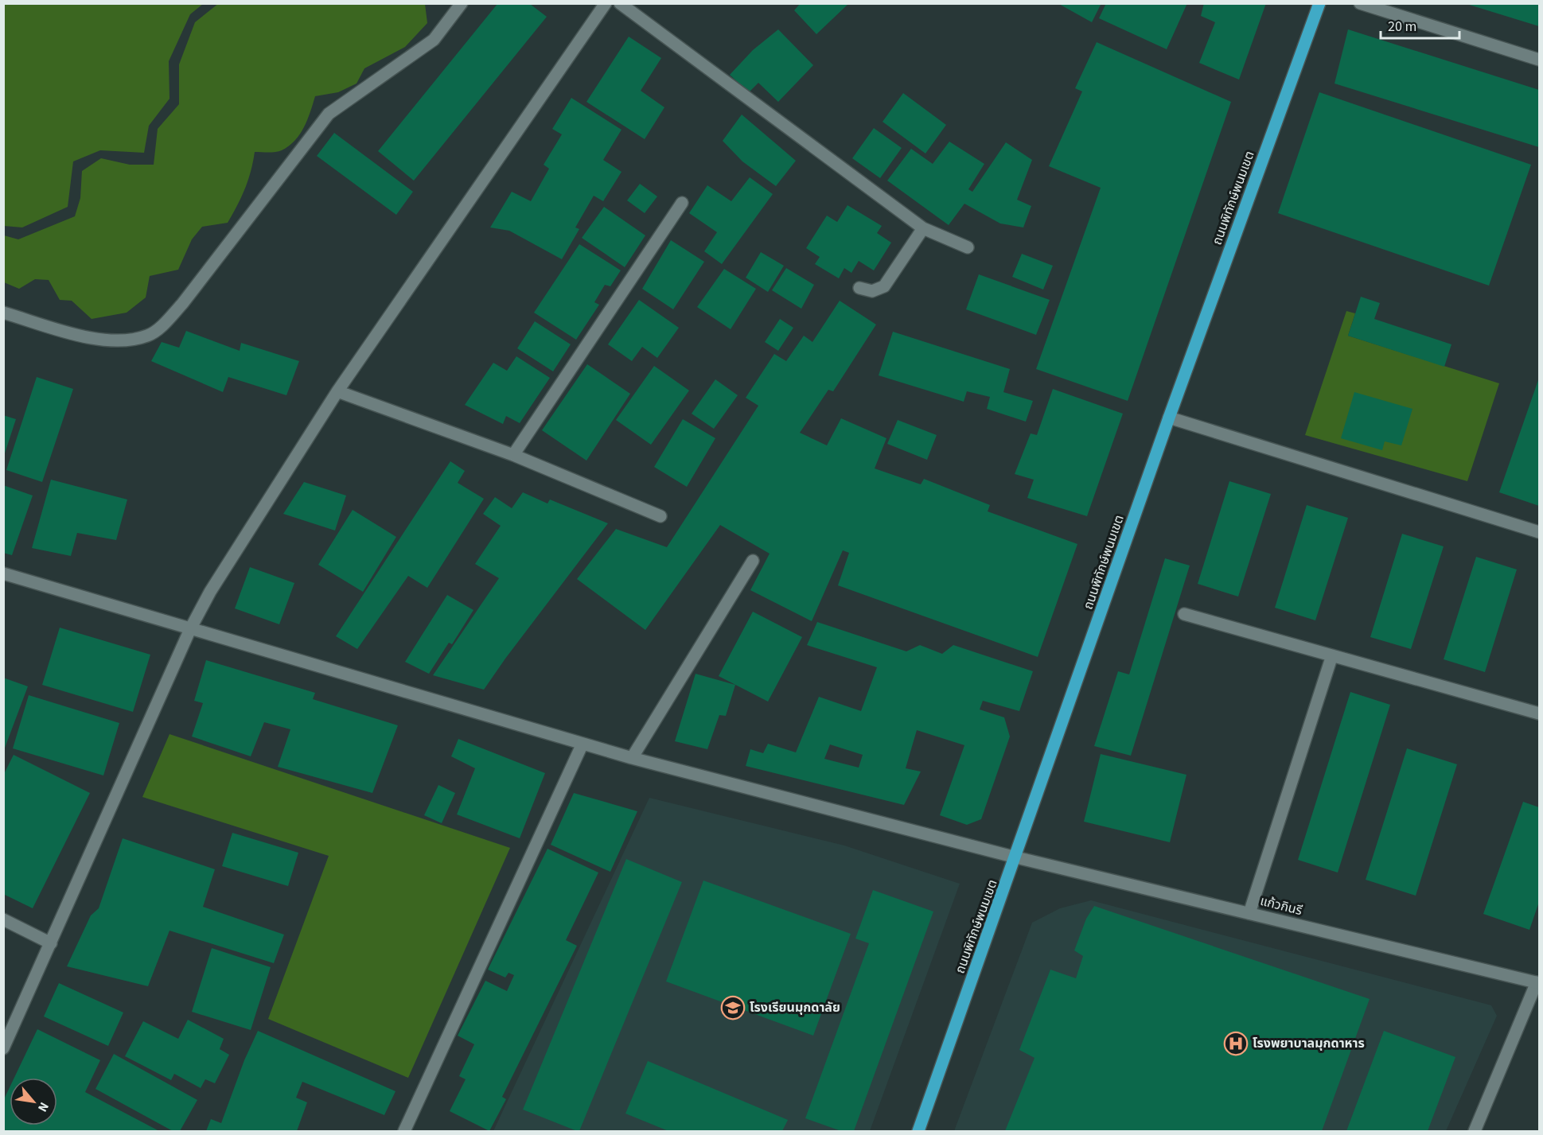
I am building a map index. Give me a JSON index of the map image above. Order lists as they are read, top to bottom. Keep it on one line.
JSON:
{"streets":{"main road":["ถนนพิทักษ์พนมเขต"],"street":["แก้วกินรี"]},"crossings":[["ถนนพิทักษ์พนมเขต","แก้วกินรี"]],"places":{"school or university":["โรงเรียนมุกดาลัย"],"hospital":["โรงพยาบาลมุกดาหาร"]},"scale_bar":"20 m","north":"bottom right"}
